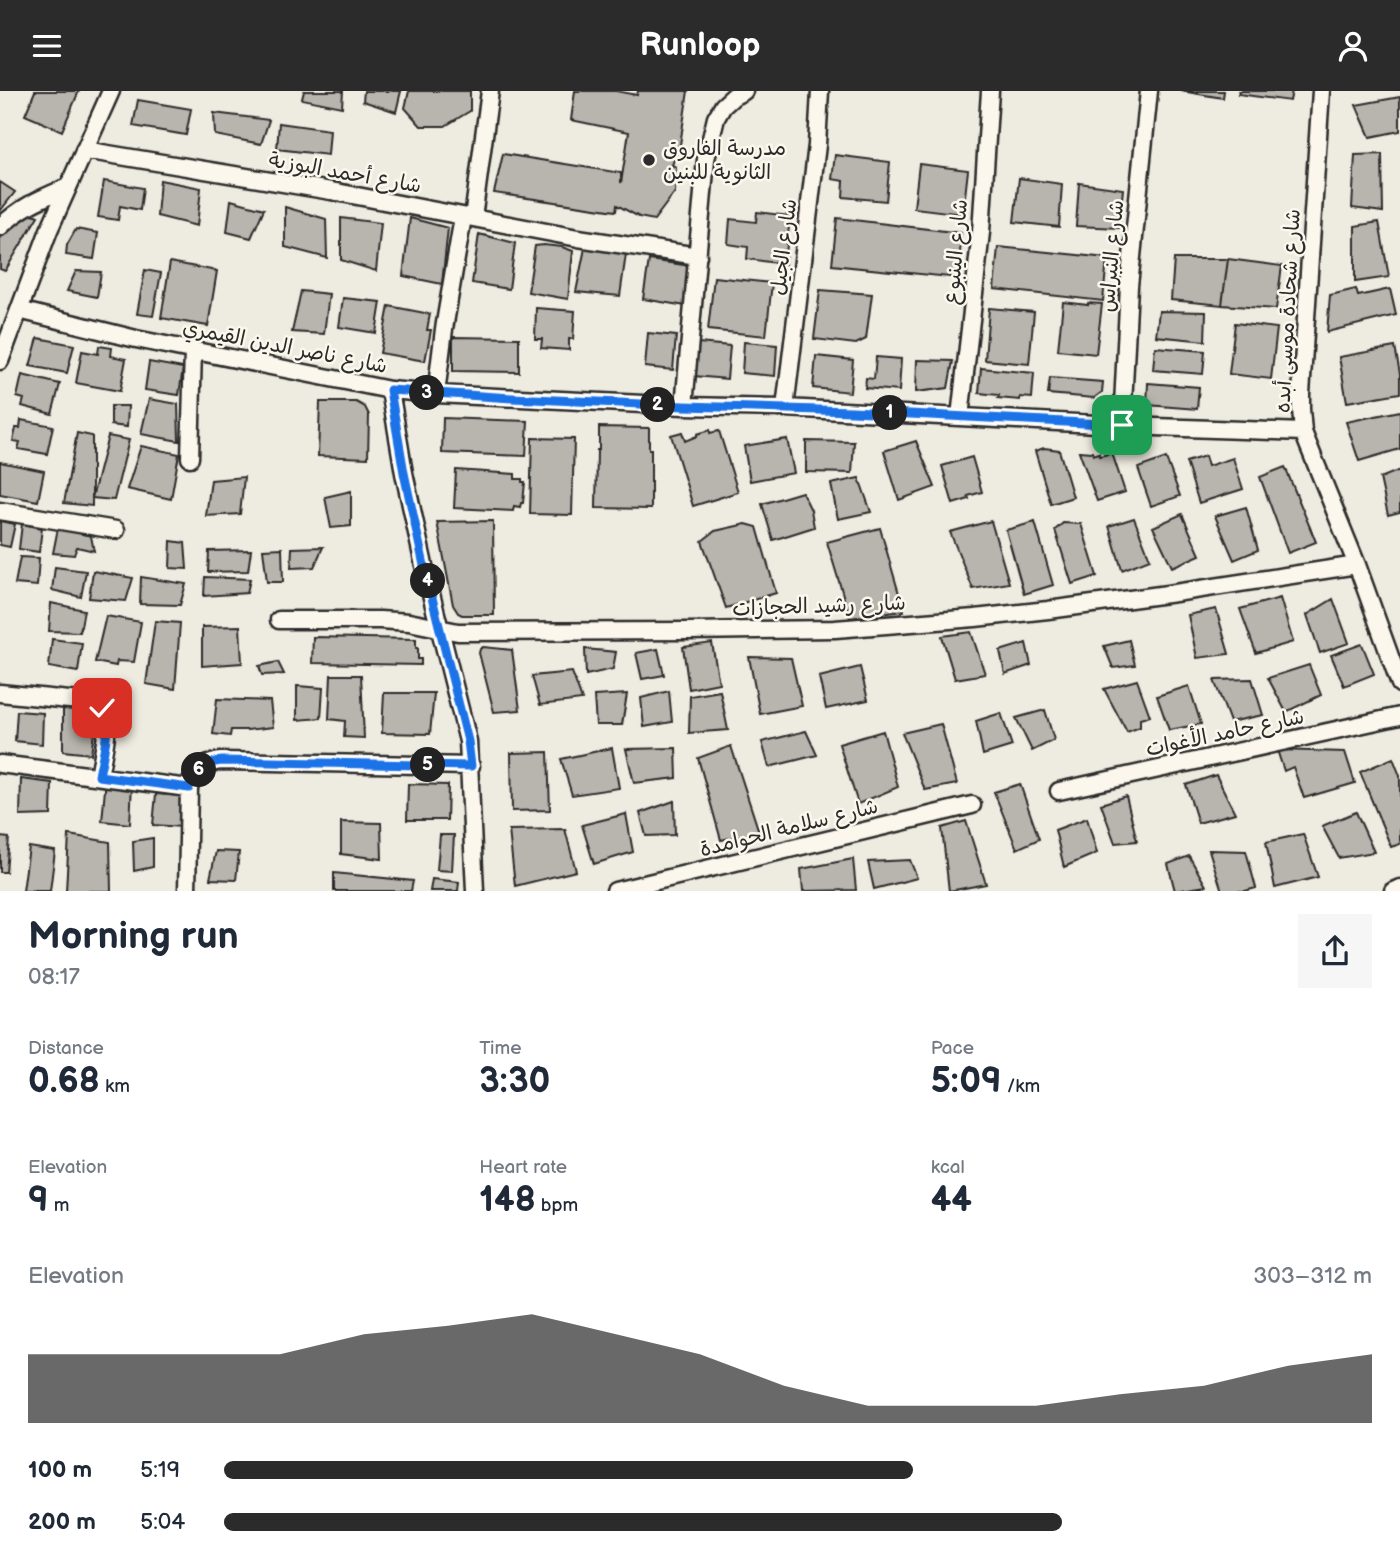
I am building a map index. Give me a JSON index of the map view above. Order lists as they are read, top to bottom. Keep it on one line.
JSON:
{"streets":{"street":["شارع أحمد البوزية","شارع الجيل","شارع الينبوع","شارع النبراس","شارع شحادة موسى أبده","شارع ناصر الدين القيمري","شارع رشيد الحجازات","شارع حامد الأغوات","شارع سلامة الحوامدة"]},"crossings":[["شارع الجيل","شارع ناصر الدين القيمري"],["شارع الينبوع","شارع ناصر الدين القيمري"],["شارع النبراس","شارع ناصر الدين القيمري"],["شارع شحادة موسى أبده","شارع ناصر الدين القيمري"],["شارع شحادة موسى أبده","شارع رشيد الحجازات"]],"places":["مدرسة الفاروق الثانوية للبنين"],"page":{"header":"Runloop","pins":["3","2","1","4","5","6"],"heading":["Morning run","08:17"],"stats":[["Distance","0.68 km"],["Time","3:30"],["Pace","5:09 /km"],["Elevation","9 m"],["Heart rate","148 bpm"],["kcal","44"]],"chart":["Elevation","303–312 m"],"list":[{"name":"100 m","note":"5:19"},{"name":"200 m","note":"5:04"}]}}
